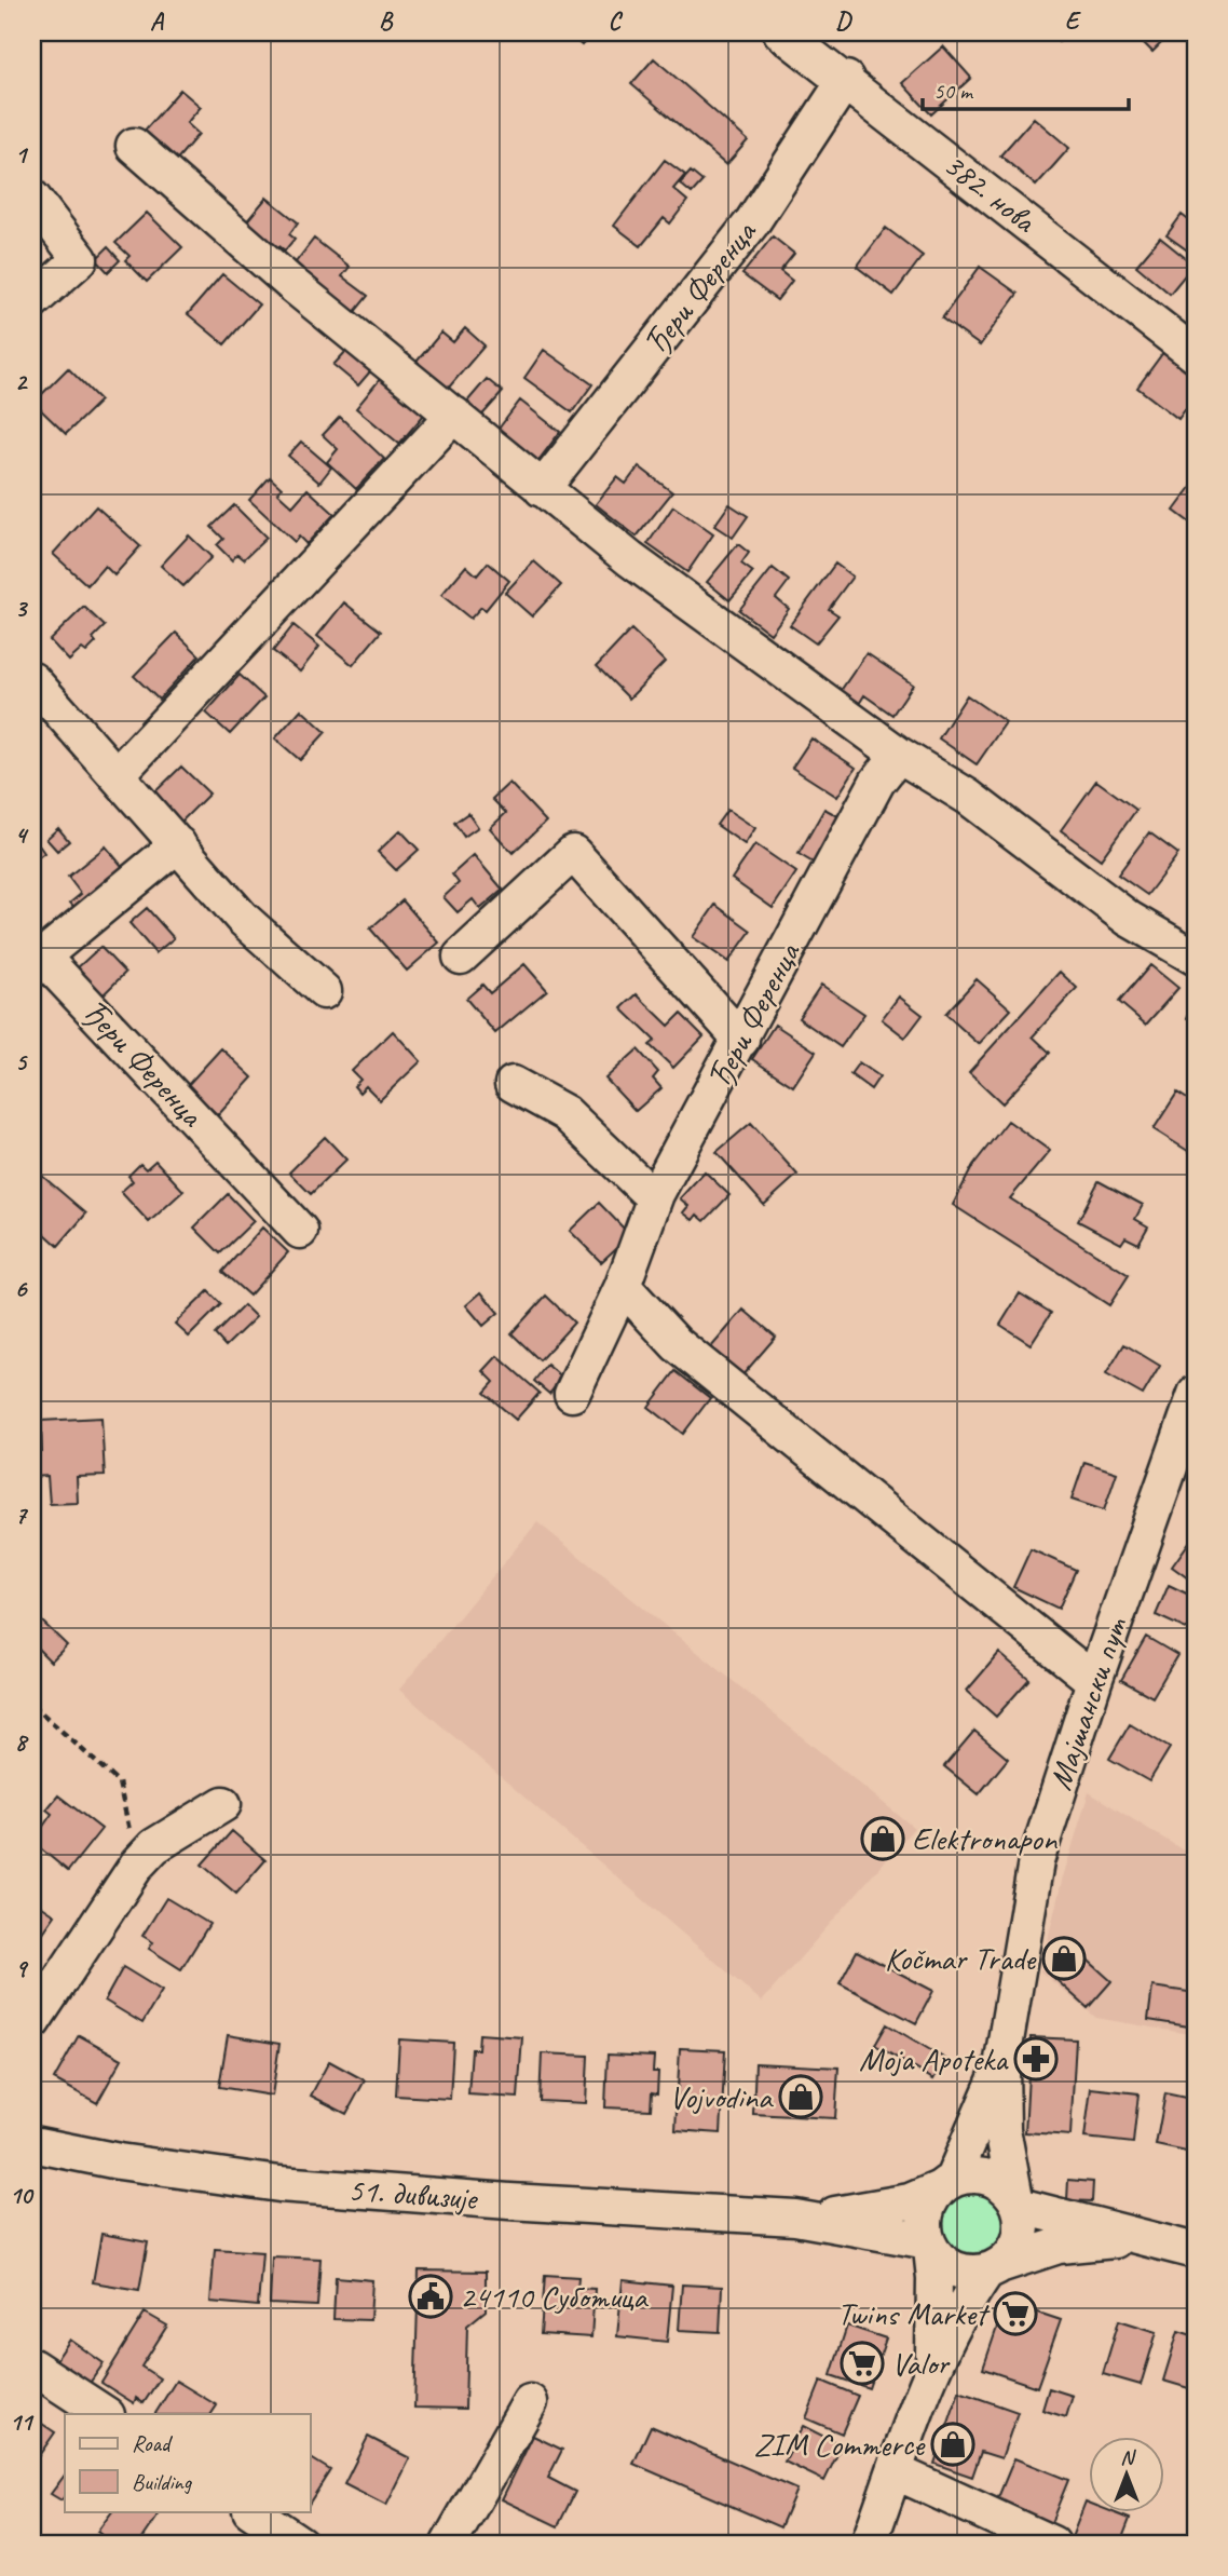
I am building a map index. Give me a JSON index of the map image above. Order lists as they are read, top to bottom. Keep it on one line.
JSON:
{"streets":{"street":["382. нова","Ђери Ференца","Мајшански пут","51. дивизије"]},"crossings":[["382. нова","Ђери Ференца"],["Мајшански пут","51. дивизије"]],"places":{"shop":["Elektronapon","Kočmar Trade","Vojvodina","ZIM Commerce"],"pharmacy":["Moja Apoteka"],"public building":["24110 Суботица"],"supermarket":["Twins Market","Valor"]},"legend":["Road","Building"],"scale_bar":"50 m","north":"top","grid":{"columns":["A","B","C","D","E"],"rows":["1","2","3","4","5","6","7","8","9","10","11"]}}
